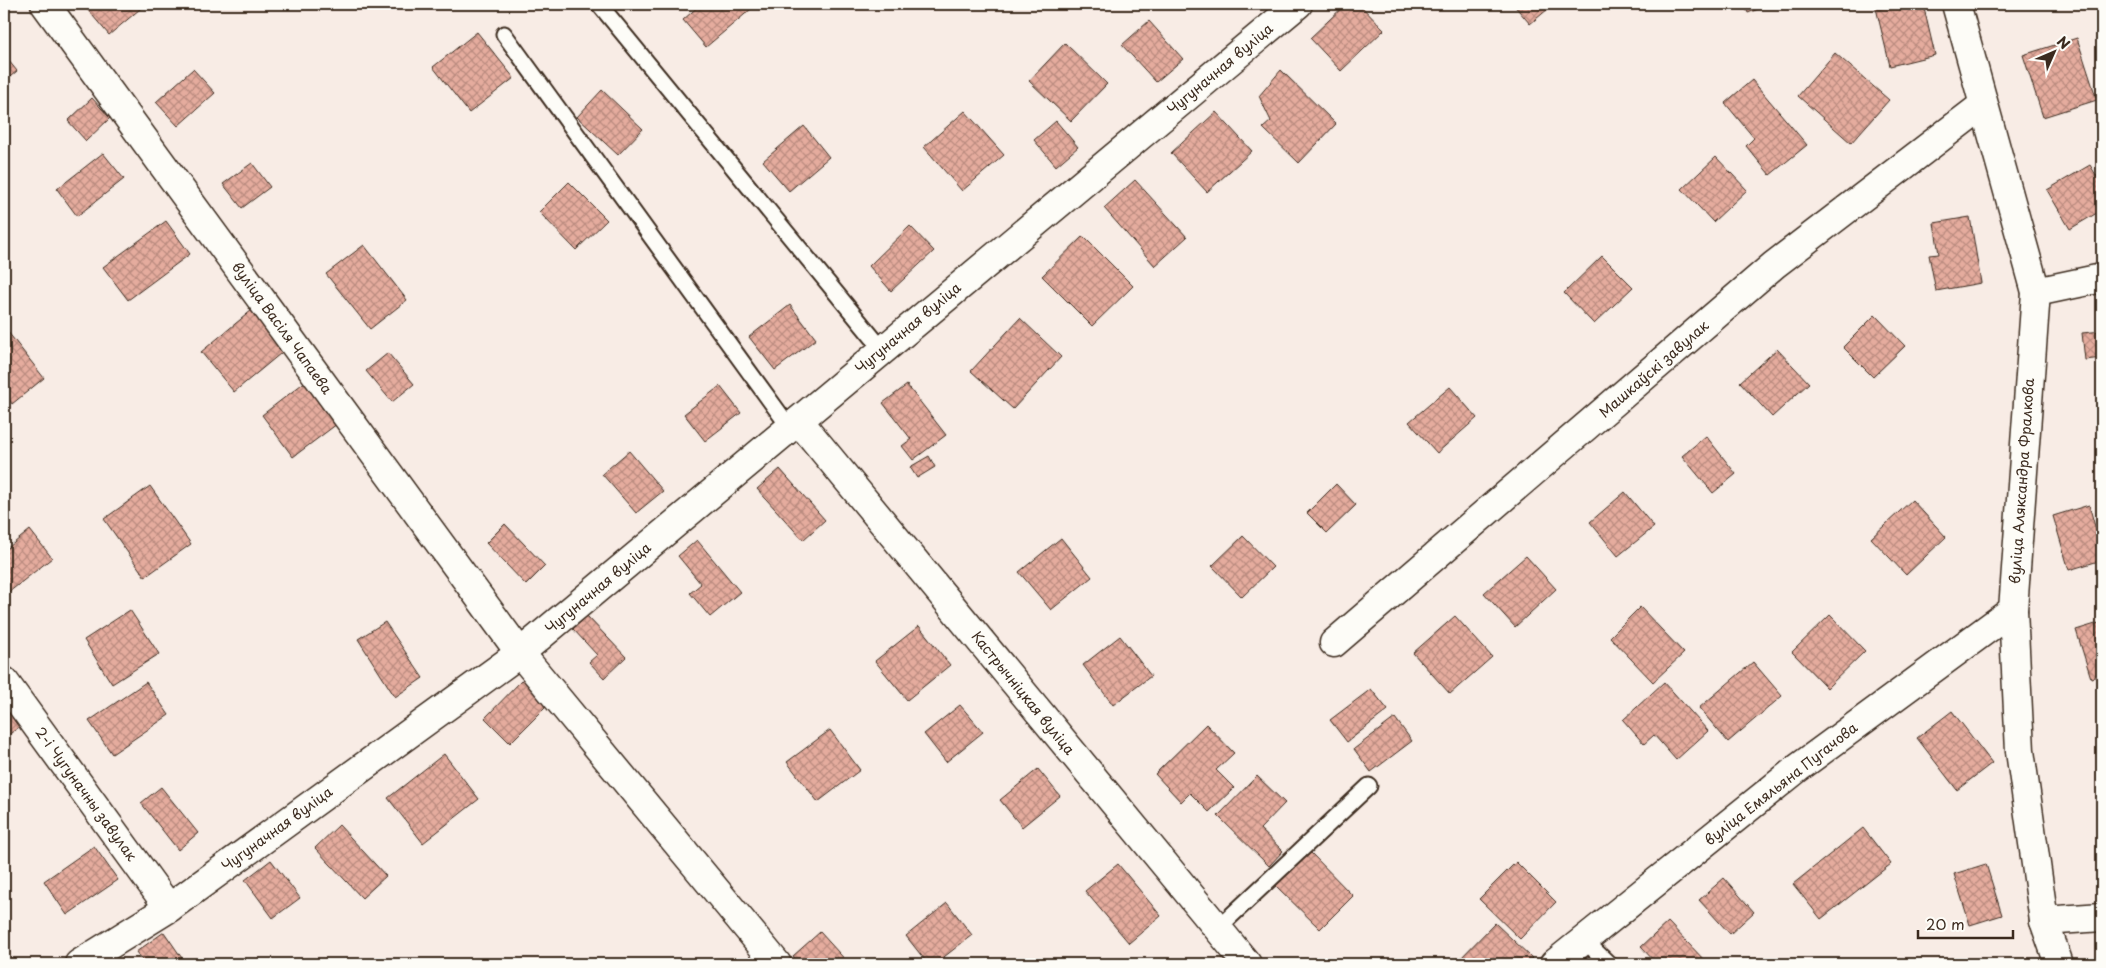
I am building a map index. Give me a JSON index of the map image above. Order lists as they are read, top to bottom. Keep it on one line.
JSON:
{"streets":{"street":["Чугуначная вуліца","вуліца Васіля Чапаева","Машкаўскі завулак","вуліца Аляксандра Фралкова","Кастрычніцкая вуліца","вуліца Емяльяна Пугачова","2-і Чугуначны завулак"]},"crossings":[["Чугуначная вуліца","вуліца Васіля Чапаева"],["Чугуначная вуліца","Кастрычніцкая вуліца"],["Чугуначная вуліца","2-і Чугуначны завулак"],["Машкаўскі завулак","вуліца Аляксандра Фралкова"],["вуліца Аляксандра Фралкова","вуліца Емяльяна Пугачова"]],"scale_bar":"20 m","north":"top right"}
